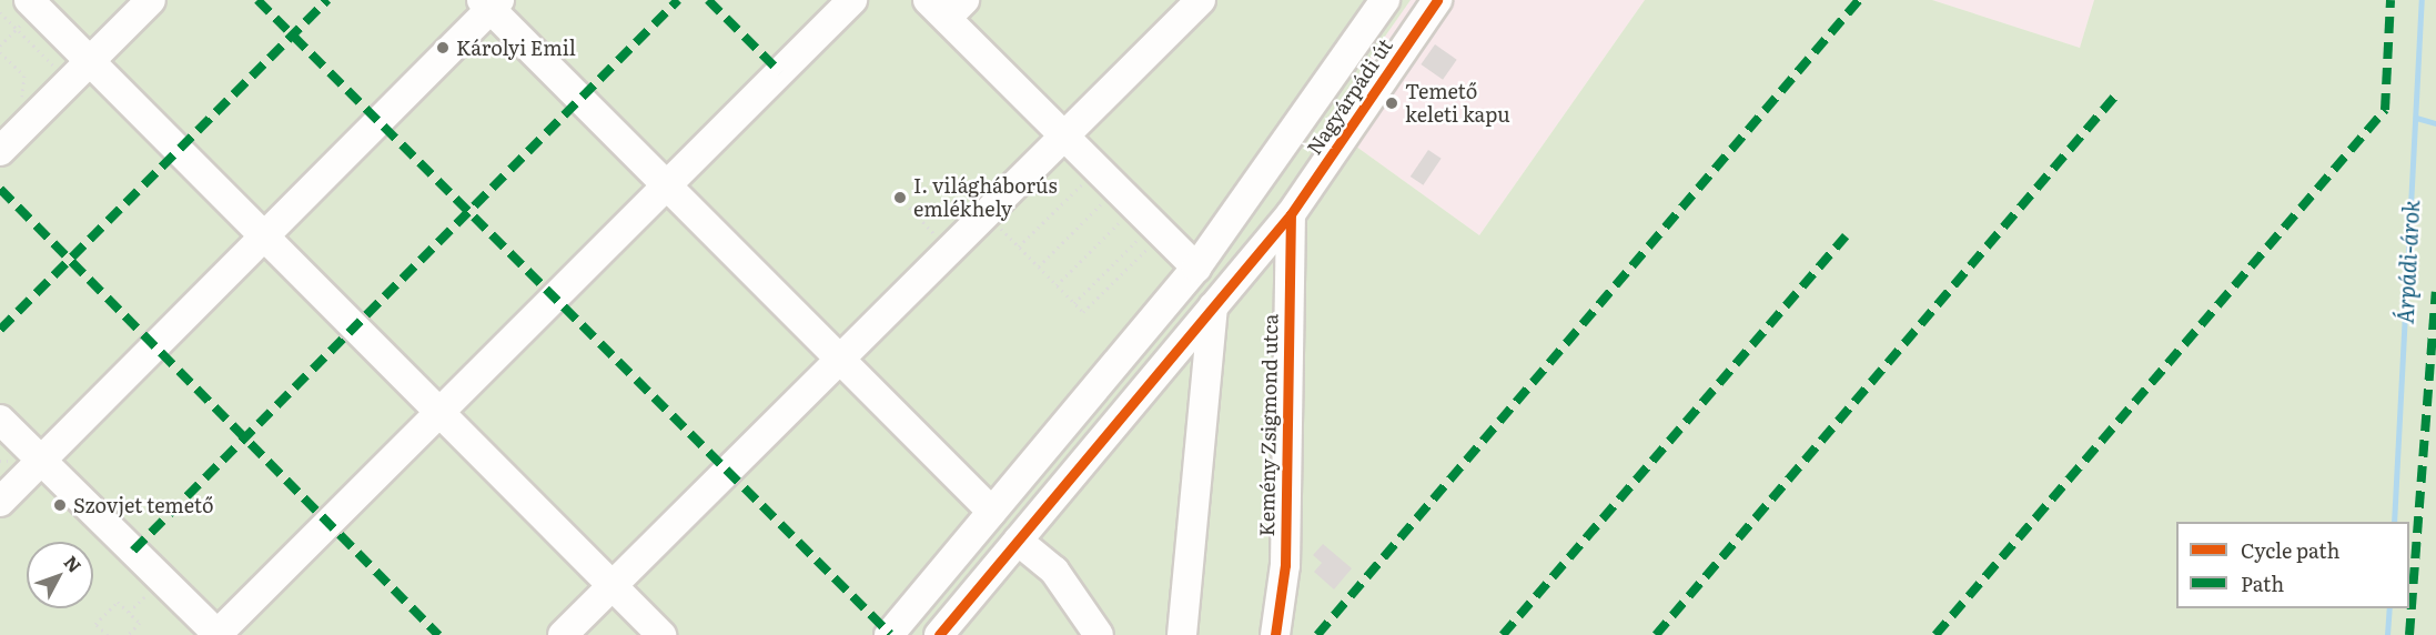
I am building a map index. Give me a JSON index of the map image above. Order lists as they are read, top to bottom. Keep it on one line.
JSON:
{"streets":{"street":["Nagyárpádi út","Kemény Zsigmond utca"]},"crossings":[["Nagyárpádi út","Kemény Zsigmond utca"]],"water":["Árpádi-árok"],"places":["Károlyi Emil","Temető keleti kapu","I. világháborús emlékhely","Szovjet temető"],"legend":["Cycle path","Path"],"north":"top right"}
